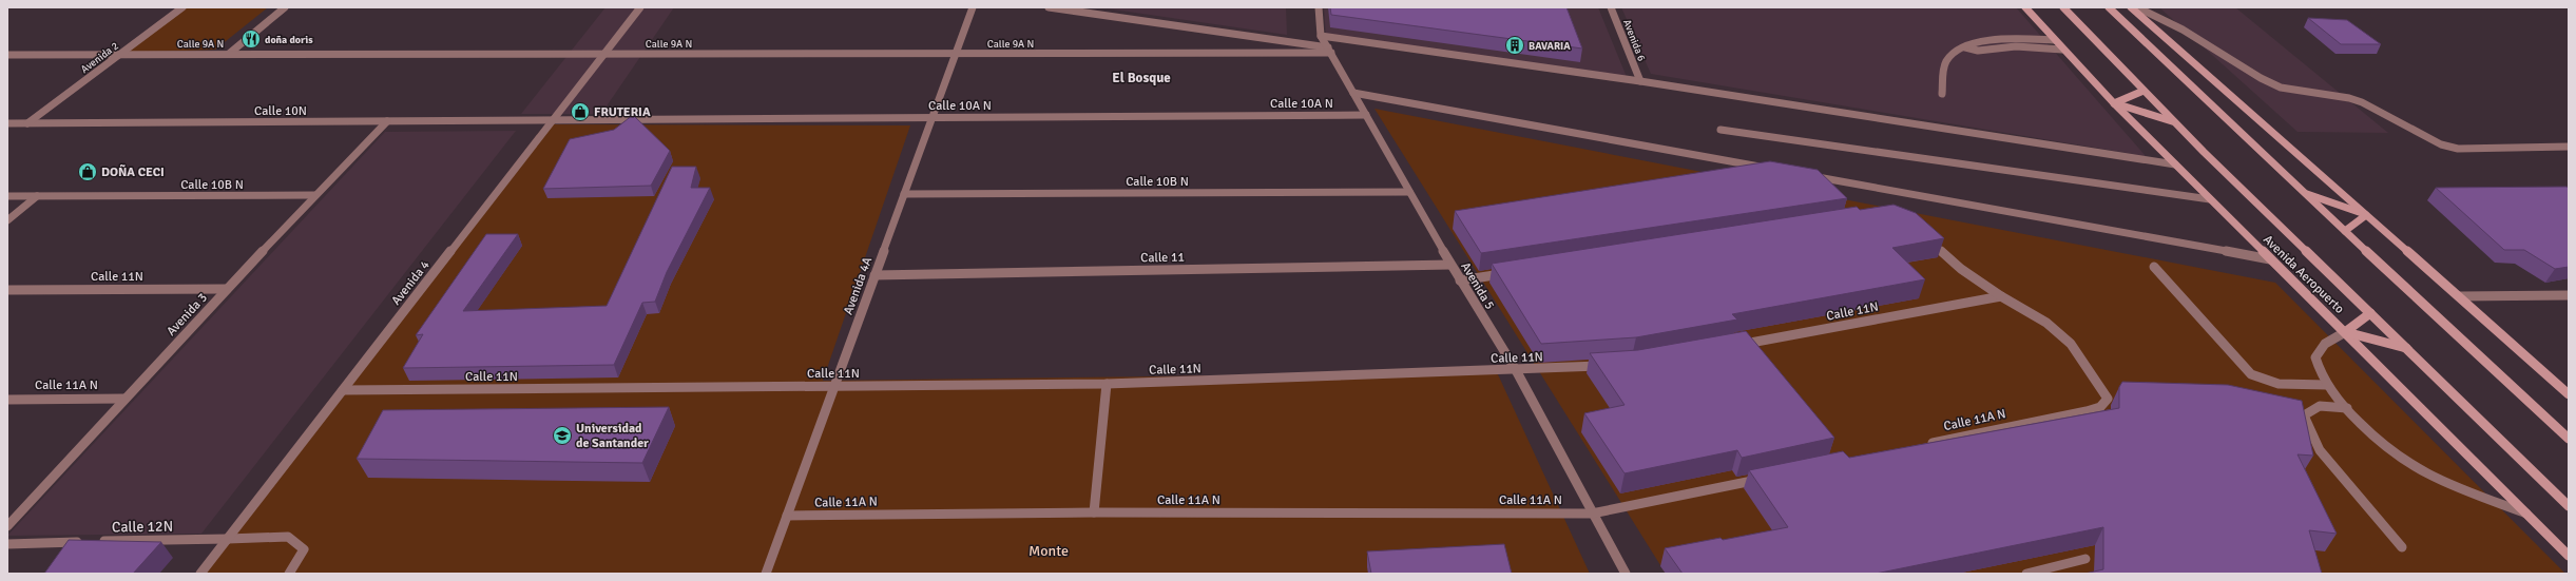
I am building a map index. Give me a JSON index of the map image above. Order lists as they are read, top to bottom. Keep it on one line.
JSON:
{"streets":{"main road":["Avenida Aeropuerto"],"street":["Avenida 6","Calle 9A N","Avenida 2","Calle 10A N","Calle 10N","Calle 10B N","Calle 11","Calle 11N","Avenida 4","Avenida 4A","Avenida 5","Avenida 3","Calle 11A N","Calle 12N"]},"crossings":[["Calle 9A N","Avenida 2"],["Calle 9A N","Avenida 4"],["Calle 9A N","Avenida 4A"],["Calle 9A N","Avenida 5"],["Avenida 2","Calle 10N"],["Calle 10A N","Calle 10N"],["Calle 10A N","Avenida 4"],["Calle 10A N","Avenida 4A"],["Calle 10A N","Avenida 5"],["Calle 10N","Avenida 4"],["Calle 10N","Avenida 3"],["Calle 10B N","Avenida 4A"],["Calle 10B N","Avenida 5"],["Calle 10B N","Avenida 3"],["Calle 11","Avenida 4A"],["Calle 11","Avenida 5"],["Calle 11N","Avenida 4"],["Calle 11N","Avenida 4A"],["Calle 11N","Avenida 5"],["Calle 11N","Avenida 3"],["Calle 11N","Calle 11A N"],["Avenida 4","Calle 12N"],["Avenida 4A","Calle 11A N"],["Avenida 5","Calle 11A N"],["Avenida 3","Calle 11A N"]],"districts":["El Bosque"],"parks":["Monte"],"places":{"restaurant":["doña doris"],"building":["BAVARIA"],"shop":["FRUTERIA","DOÑA CECI"],"school or university":["Universidad de Santander"]}}
